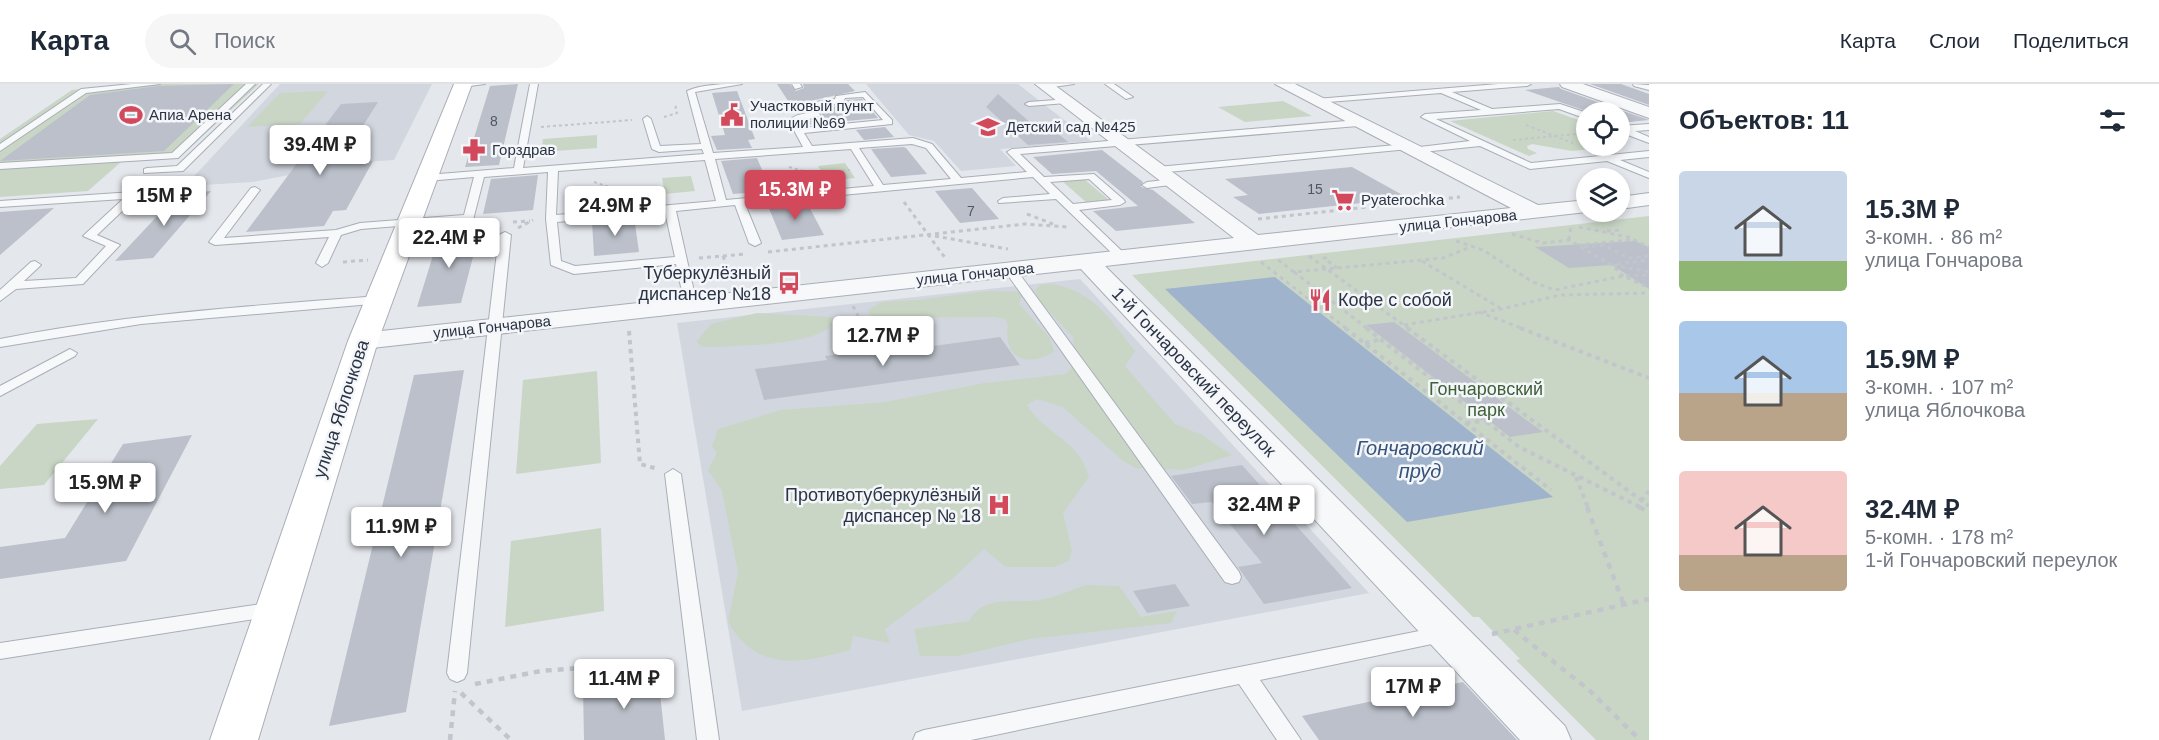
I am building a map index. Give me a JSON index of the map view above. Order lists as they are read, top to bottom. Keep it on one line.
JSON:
{"streets":{"street":["улица Гончарова","1-й Гончаровский переулок","улица Яблочкова"]},"crossings":[["улица Гончарова","1-й Гончаровский переулок"],["улица Гончарова","улица Яблочкова"]],"water":["Гончаровский пруд"],"parks":["Гончаровский парк"],"places":{"sports":["Апиа Арена"],"public building":["Участковый пункт полиции №69"],"school or university":["Детский сад №425"],"pharmacy":["Горздрав"],"supermarket":["Pyaterochka"],"bus stop":["Туберкулёзный диспансер №18"],"restaurant":["Кофе с собой"],"hospital":["Противотуберкулёзный диспансер № 18"]},"house_numbers":["8","15","7"],"page":{"header":"Карта","search":"Поиск","nav":["Карта","Слои","Поделиться"],"heading":"Объектов: 11","price":["39.4M ₽","15.3M ₽","15M ₽","24.9M ₽","22.4M ₽","12.7M ₽","15.9M ₽","32.4M ₽","11.9M ₽","11.4M ₽","17M ₽"],"list":[{"name":"15.3M ₽","note":"3-комн. · 86 m² · улица Гончарова"},{"name":"15.9M ₽","note":"3-комн. · 107 m² · улица Яблочкова"},{"name":"32.4M ₽","note":"5-комн. · 178 m² · 1-й Гончаровский переулок"}]}}
